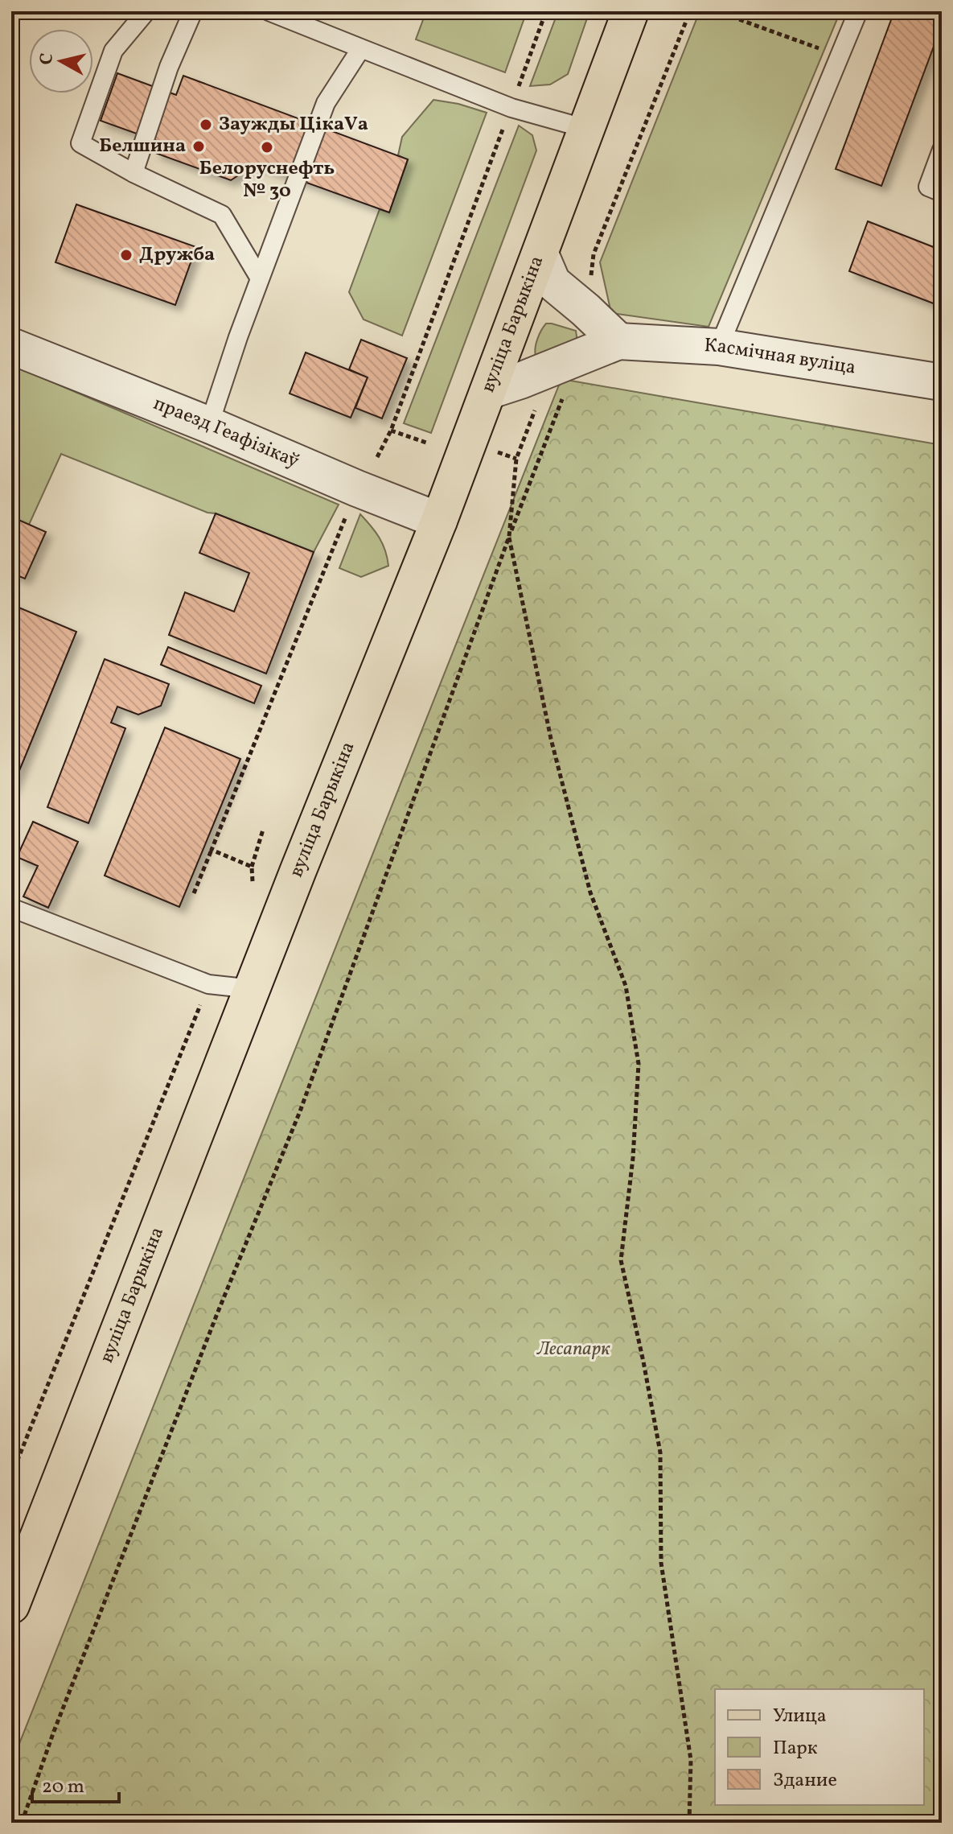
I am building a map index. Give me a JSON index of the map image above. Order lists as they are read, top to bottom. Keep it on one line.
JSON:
{"streets":{"main road":["вуліца Барыкіна"],"street":["Касмічная вуліца","праезд Геафізікаў"]},"crossings":[["вуліца Барыкіна","Касмічная вуліца"],["вуліца Барыкіна","праезд Геафізікаў"]],"parks":["Лесапарк"],"places":["Заужды ЦікаVа","Белшина","Белоруснефть № 30","Дружба"],"legend":["Улица","Парк","Здание"],"scale_bar":"20 m","north":"left"}
